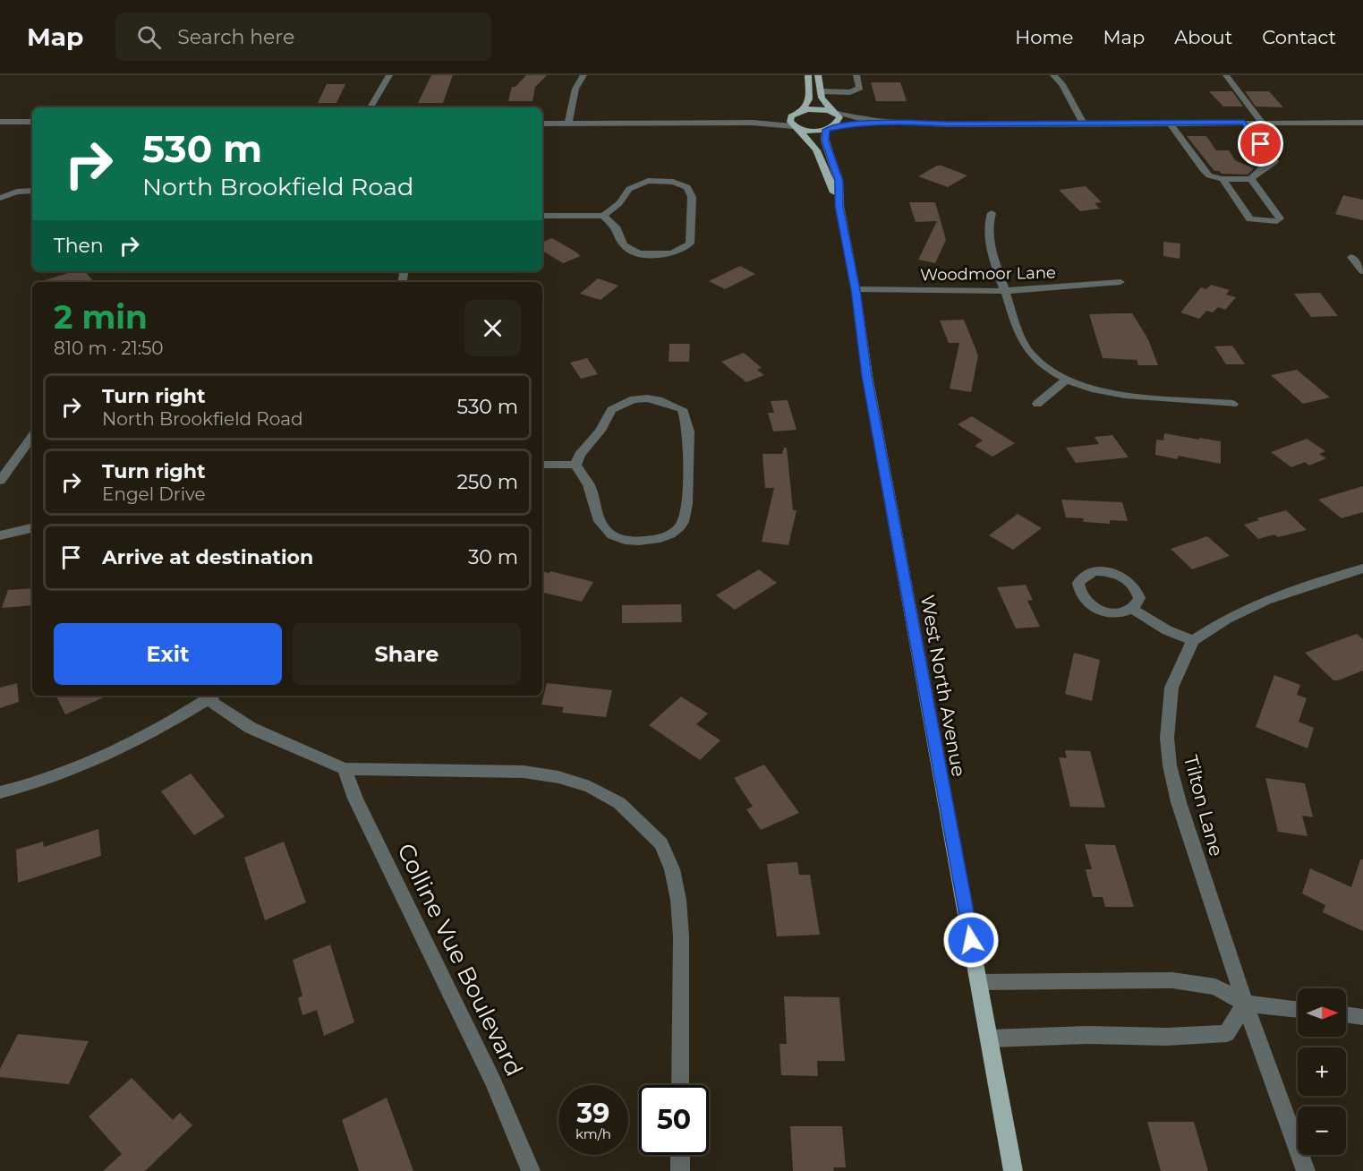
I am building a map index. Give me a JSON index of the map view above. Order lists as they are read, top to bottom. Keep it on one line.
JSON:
{"streets":{"main road":["West North Avenue"],"street":["Woodmoor Lane","Tilton Lane","Colline Vue Boulevard"]},"crossings":[["Woodmoor Lane","West North Avenue"]],"north":"right","page":{"header":"Map","search":"Search here","nav":["Home","Map","About","Contact"],"turn":["530 m","North Brookfield Road"],"then":"Then","heading":["2 min","810 m · 21:50"],"list":[{"name":"Turn right","note":"North Brookfield Road","value":"530 m"},{"name":"Turn right","note":"Engel Drive","value":"250 m"},{"name":"Arrive at destination","value":"30 m"}],"buttons":["Exit","Share"],"map_buttons":["+","−"],"speed":"39 km/h","limit":"50"}}
